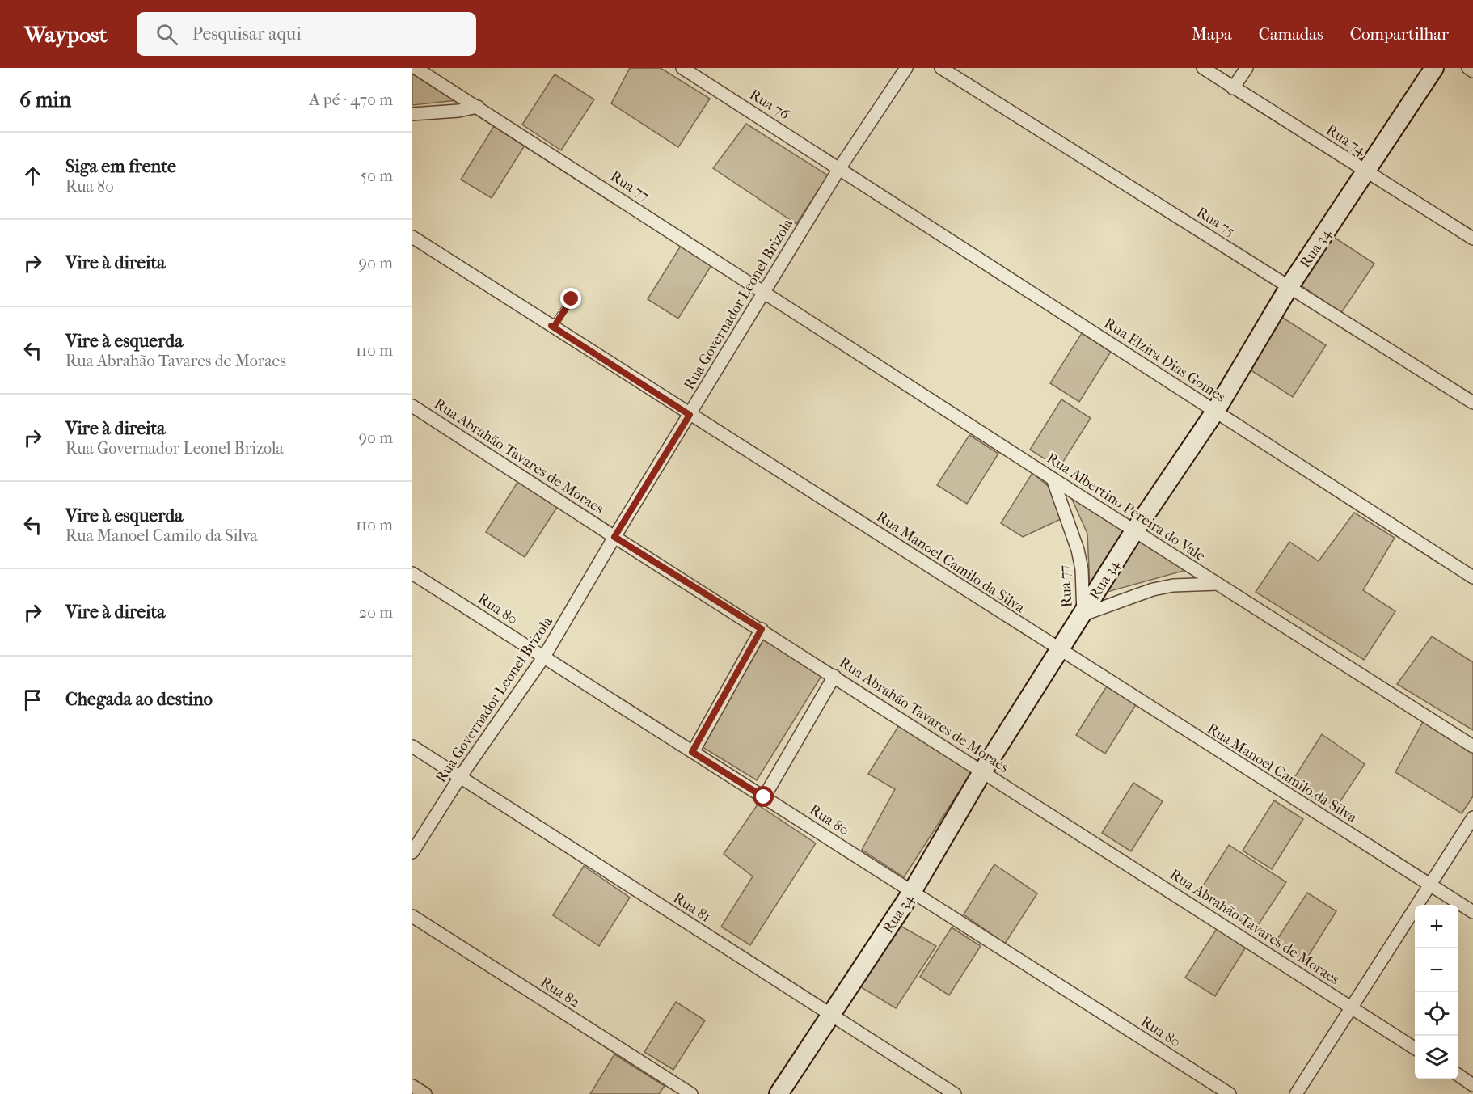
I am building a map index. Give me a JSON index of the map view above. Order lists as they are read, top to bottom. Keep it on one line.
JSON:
{"streets":{"street":["Rua 76","Rua 74","Rua 77","Rua 75","Rua 34","Rua Governador Leonel Brizola","Rua Elzira Dias Gomes","Rua Abrahão Tavares de Moraes","Rua Albertino Pereira do Vale","Rua Manoel Camilo da Silva","Rua 80","Rua 81","Rua 82"]},"crossings":[["Rua 76","Rua Governador Leonel Brizola"],["Rua 76","Rua Elzira Dias Gomes"],["Rua 74","Rua 34"],["Rua 77","Rua 34"],["Rua 77","Rua Governador Leonel Brizola"],["Rua 77","Rua Albertino Pereira do Vale"],["Rua 75","Rua 34"],["Rua 34","Rua Elzira Dias Gomes"],["Rua 34","Rua Abrahão Tavares de Moraes"],["Rua 34","Rua Albertino Pereira do Vale"],["Rua 34","Rua Manoel Camilo da Silva"],["Rua 34","Rua 80"],["Rua 34","Rua 81"],["Rua Governador Leonel Brizola","Rua Elzira Dias Gomes"],["Rua Governador Leonel Brizola","Rua Abrahão Tavares de Moraes"],["Rua Governador Leonel Brizola","Rua Albertino Pereira do Vale"],["Rua Governador Leonel Brizola","Rua Manoel Camilo da Silva"],["Rua Governador Leonel Brizola","Rua 80"],["Rua Governador Leonel Brizola","Rua 81"]],"page":{"header":"Waypost","search":"Pesquisar aqui","nav":["Mapa","Camadas","Compartilhar"],"heading":["6 min","A pé · 470 m"],"list":[["Siga em frente","Rua 80","50 m"],["Vire à direita","90 m"],["Vire à esquerda","Rua Abrahão Tavares de Moraes","110 m"],["Vire à direita","Rua Governador Leonel Brizola","90 m"],["Vire à esquerda","Rua Manoel Camilo da Silva","110 m"],["Vire à direita","20 m"],"Chegada ao destino"],"map_buttons":["+","−"]}}
